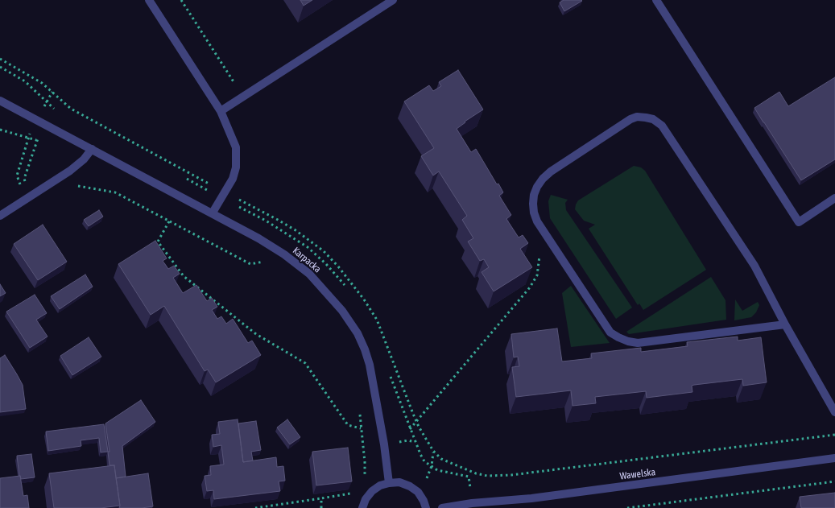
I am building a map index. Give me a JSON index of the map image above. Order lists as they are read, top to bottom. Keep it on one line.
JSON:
{"streets":{"street":["Karpacka","Wawelska"]}}
